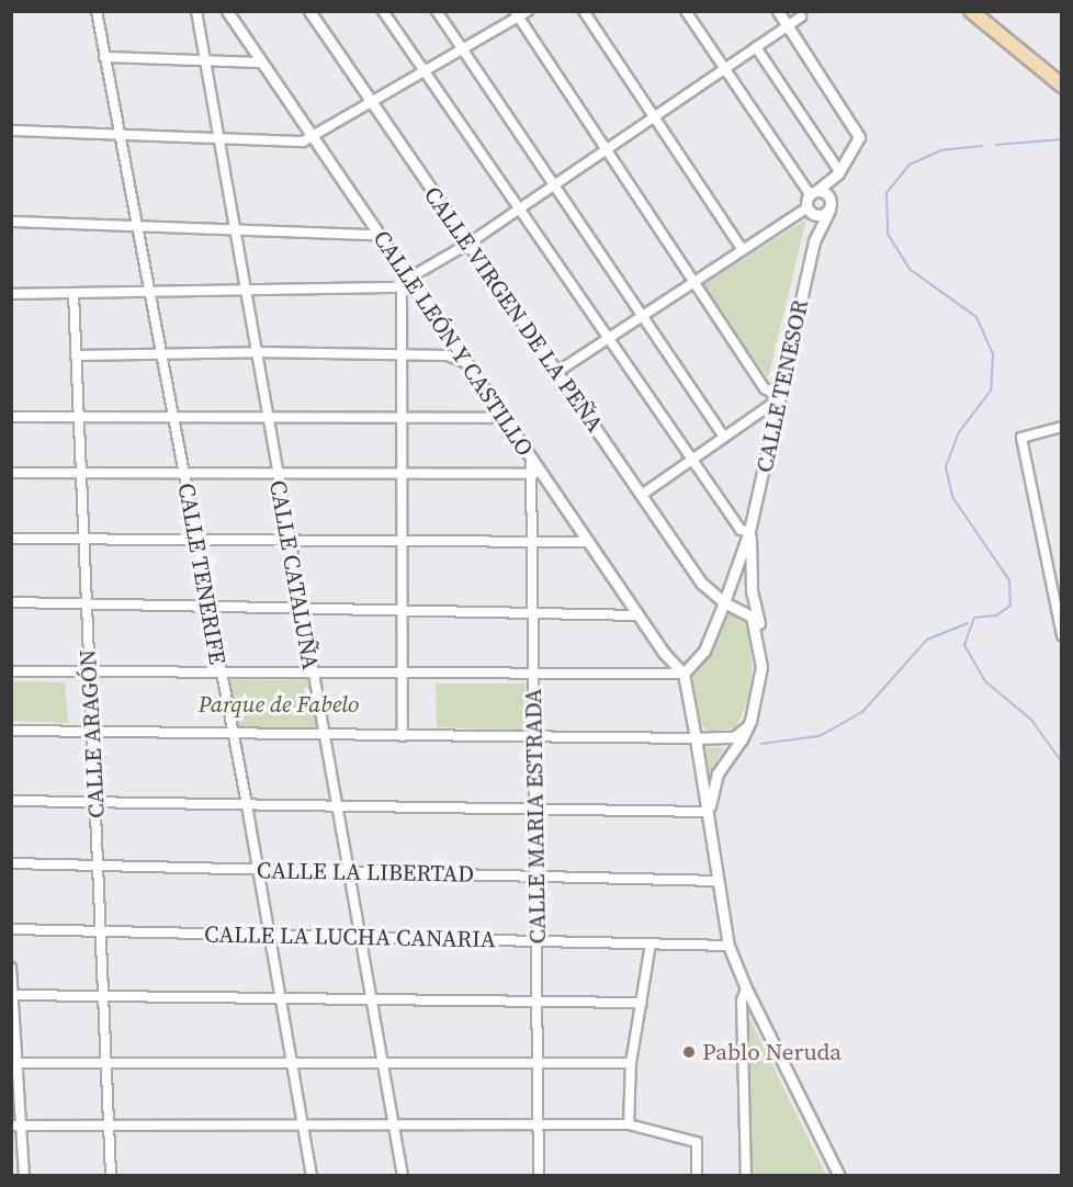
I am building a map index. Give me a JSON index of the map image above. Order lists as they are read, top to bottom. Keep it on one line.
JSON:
{"streets":{"street":["CALLE VIRGEN DE LA PEÑA","CALLE LEÓN Y CASTILLO","CALLE TENESOR","CALLE TENERIFE","CALLE CATALUÑA","CALLE ARAGÓN","CALLE MARIA ESTRADA","CALLE LA LIBERTAD","CALLE LA LUCHA CANARIA"]},"crossings":[["CALLE VIRGEN DE LA PEÑA","CALLE TENESOR"],["CALLE LEÓN Y CASTILLO","CALLE TENESOR"],["CALLE LEÓN Y CASTILLO","CALLE MARIA ESTRADA"],["CALLE TENERIFE","CALLE LA LIBERTAD"],["CALLE TENERIFE","CALLE LA LUCHA CANARIA"],["CALLE CATALUÑA","CALLE LA LIBERTAD"],["CALLE CATALUÑA","CALLE LA LUCHA CANARIA"],["CALLE ARAGÓN","CALLE LA LIBERTAD"],["CALLE ARAGÓN","CALLE LA LUCHA CANARIA"],["CALLE MARIA ESTRADA","CALLE LA LIBERTAD"],["CALLE MARIA ESTRADA","CALLE LA LUCHA CANARIA"]],"parks":["Parque de Fabelo"],"places":["Pablo Neruda"]}
